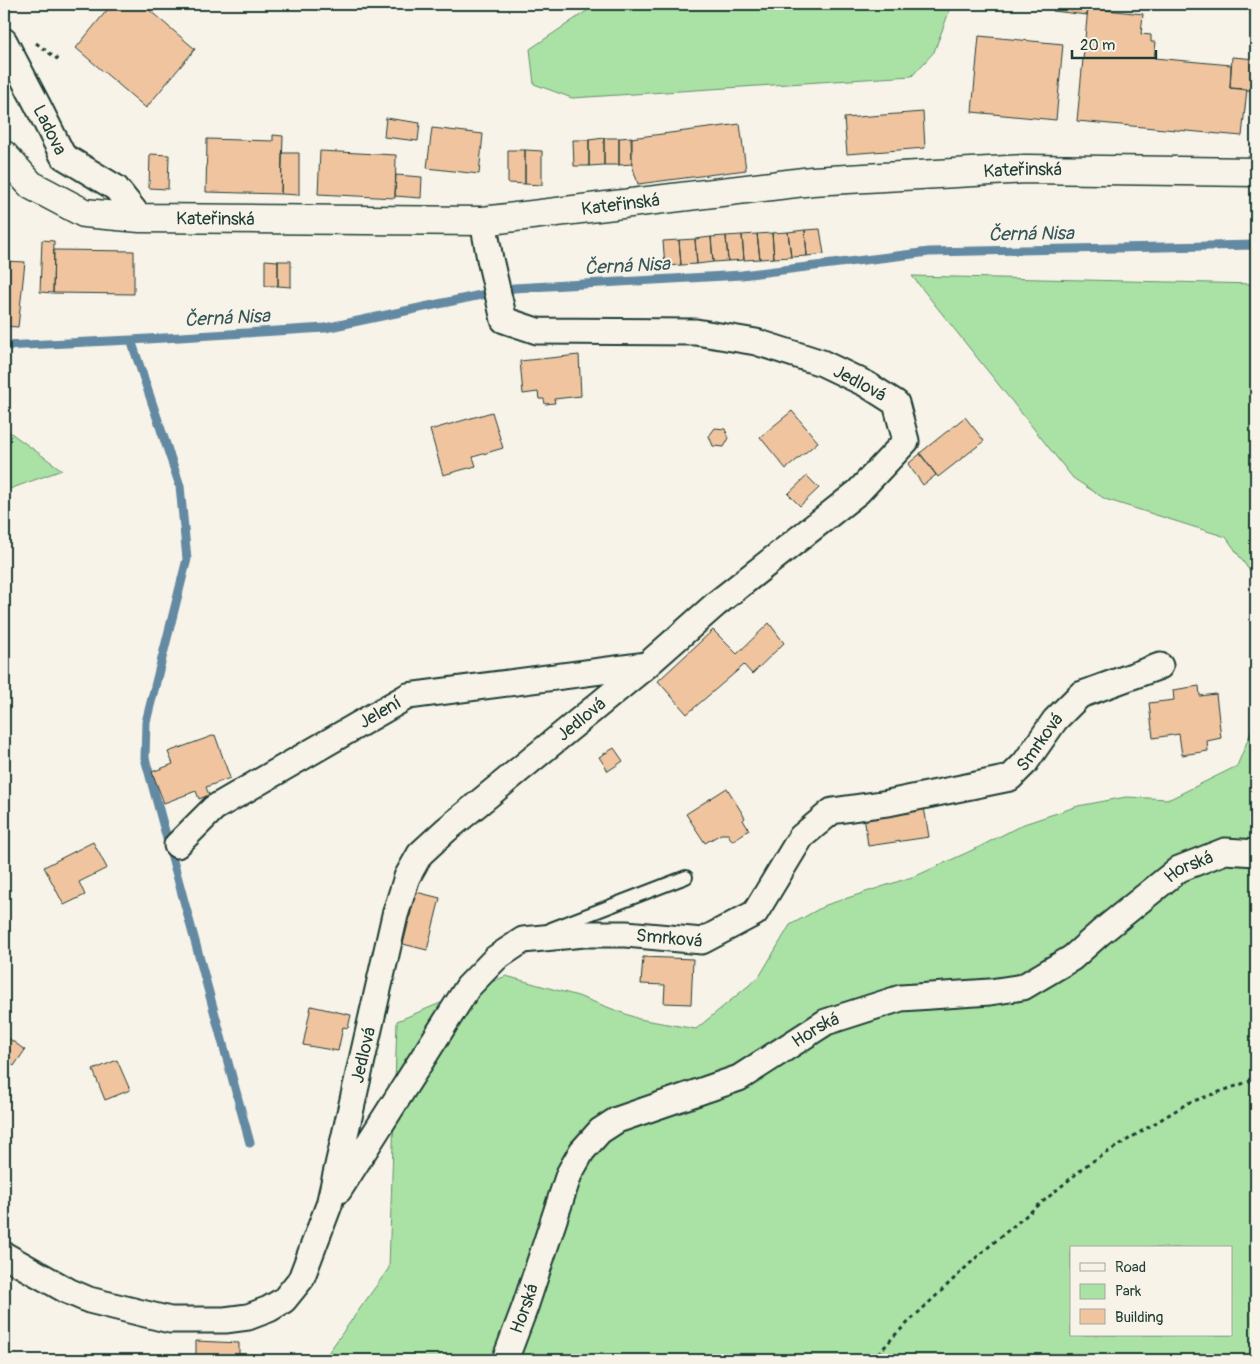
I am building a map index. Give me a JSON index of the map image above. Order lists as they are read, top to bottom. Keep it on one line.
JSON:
{"streets":{"street":["Ladova","Kateřinská","Jedlová","Jelení","Smrková","Horská"]},"crossings":[["Ladova","Kateřinská"],["Kateřinská","Jedlová"],["Jedlová","Jelení"],["Jedlová","Smrková"]],"water":["Černá Nisa"],"legend":["Road","Park","Building"],"scale_bar":"20 m"}
